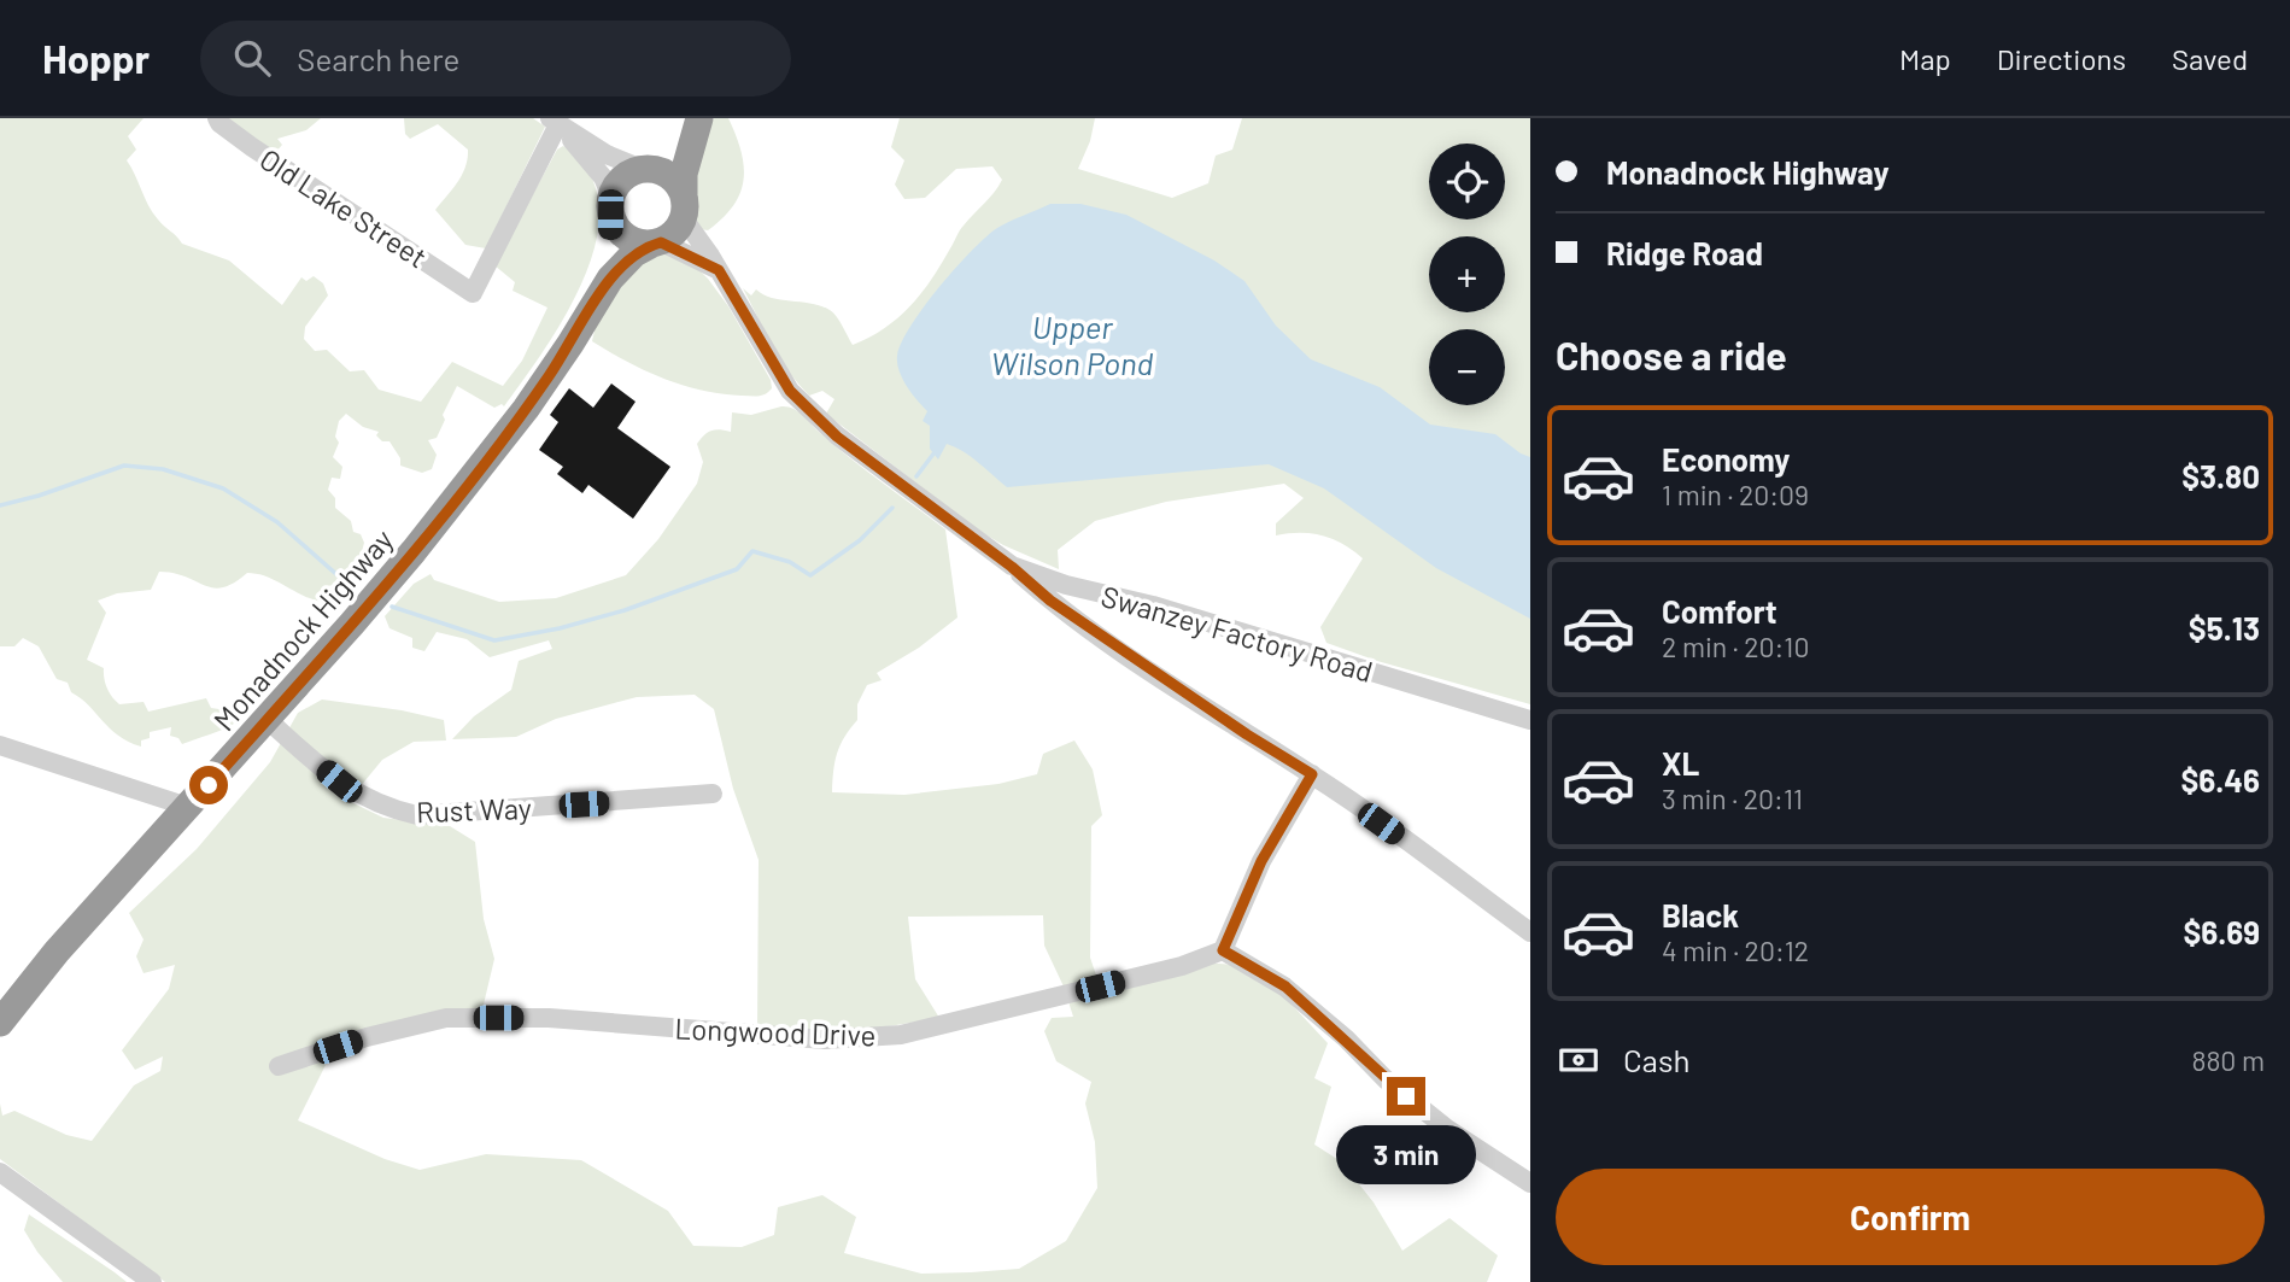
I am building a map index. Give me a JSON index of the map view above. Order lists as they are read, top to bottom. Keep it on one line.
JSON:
{"streets":{"highway":["Monadnock Highway"],"street":["Old Lake Street","Swanzey Factory Road","Rust Way","Longwood Drive"]},"crossings":[["Monadnock Highway","Swanzey Factory Road"],["Monadnock Highway","Rust Way"]],"water":["Upper Wilson Pond"],"page":{"header":"Hoppr","search":"Search here","nav":["Map","Directions","Saved"],"banner":["Monadnock Highway","Ridge Road"],"map_buttons":["+","−"],"heading":"Choose a ride","list":[{"name":"Economy","note":"1 min · 20:09","value":"$3.80"},{"name":"Comfort","note":"2 min · 20:10","value":"$5.13"},{"name":"XL","note":"3 min · 20:11","value":"$6.46"},{"name":"Black","note":"4 min · 20:12","value":"$6.69"}],"pay":["Cash","880 m"],"bubble":"3 min","buttons":"Confirm"}}
